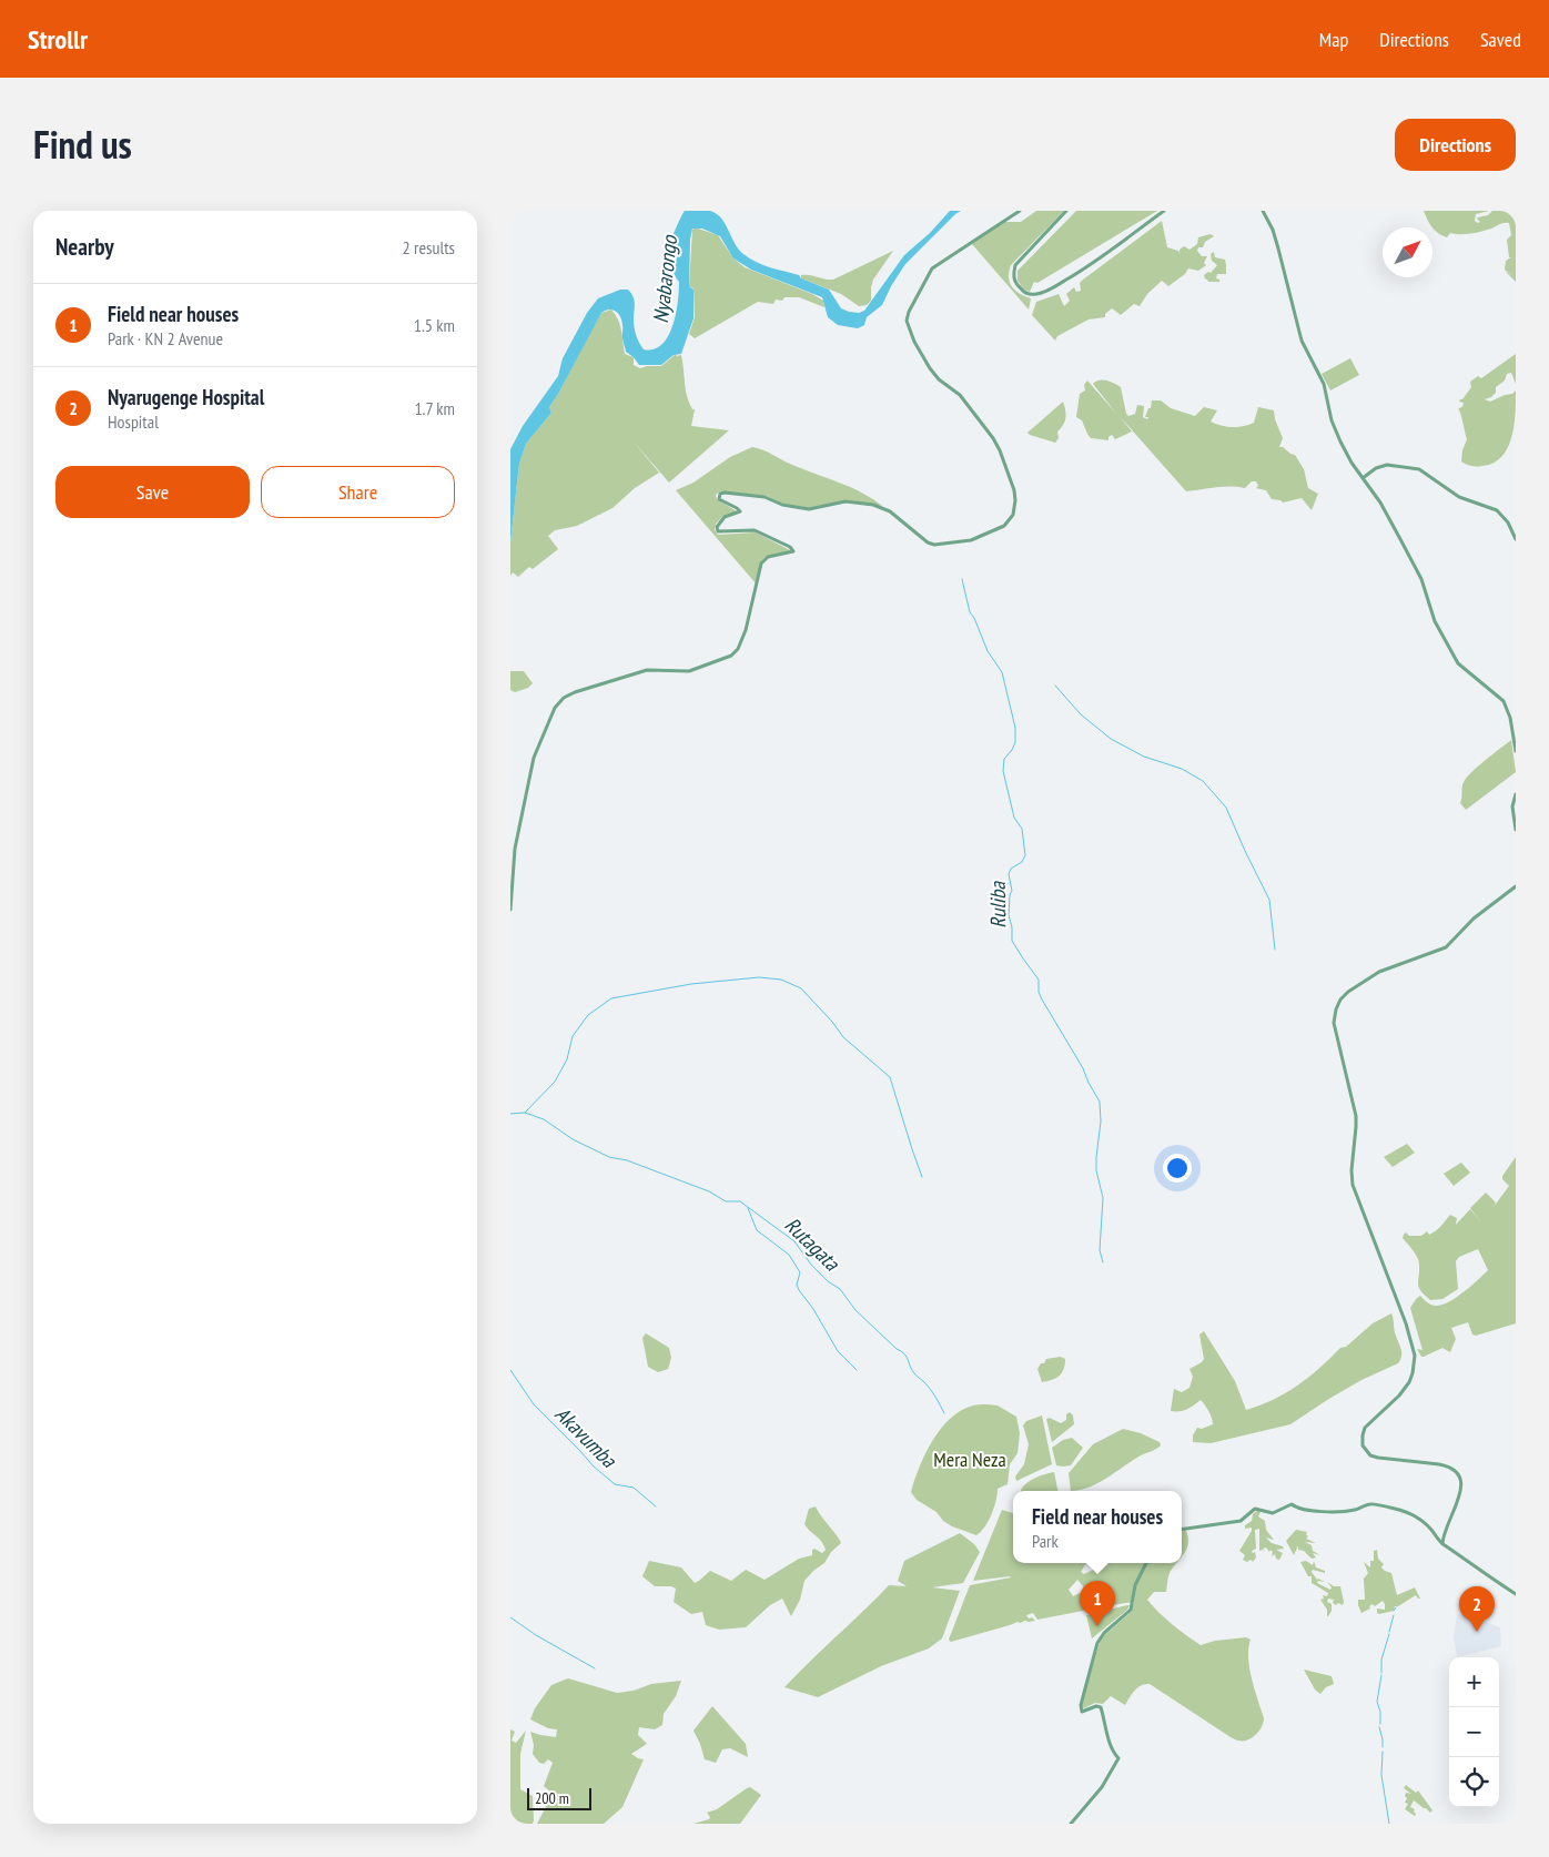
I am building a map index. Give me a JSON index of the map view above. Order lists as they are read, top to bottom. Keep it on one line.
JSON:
{"water":["Nyabarongo","Ruliba","Rutagata","Akavumba"],"parks":["Mera Neza"],"scale_bar":"200 m","north":"top right","page":{"header":"Strollr","nav":["Map","Directions","Saved"],"title":"Find us","buttons":["Directions",["Save","Share"]],"heading":["Nearby","2 results"],"list":[{"mark":"1","name":"Field near houses","note":"Park · KN 2 Avenue","value":"1.5 km"},{"mark":"2","name":"Nyarugenge Hospital","note":"Hospital","value":"1.7 km"}],"popup":["Field near houses","Park"],"pins":["1","2"],"map_buttons":["+","−"],"scale":"200 m"}}
